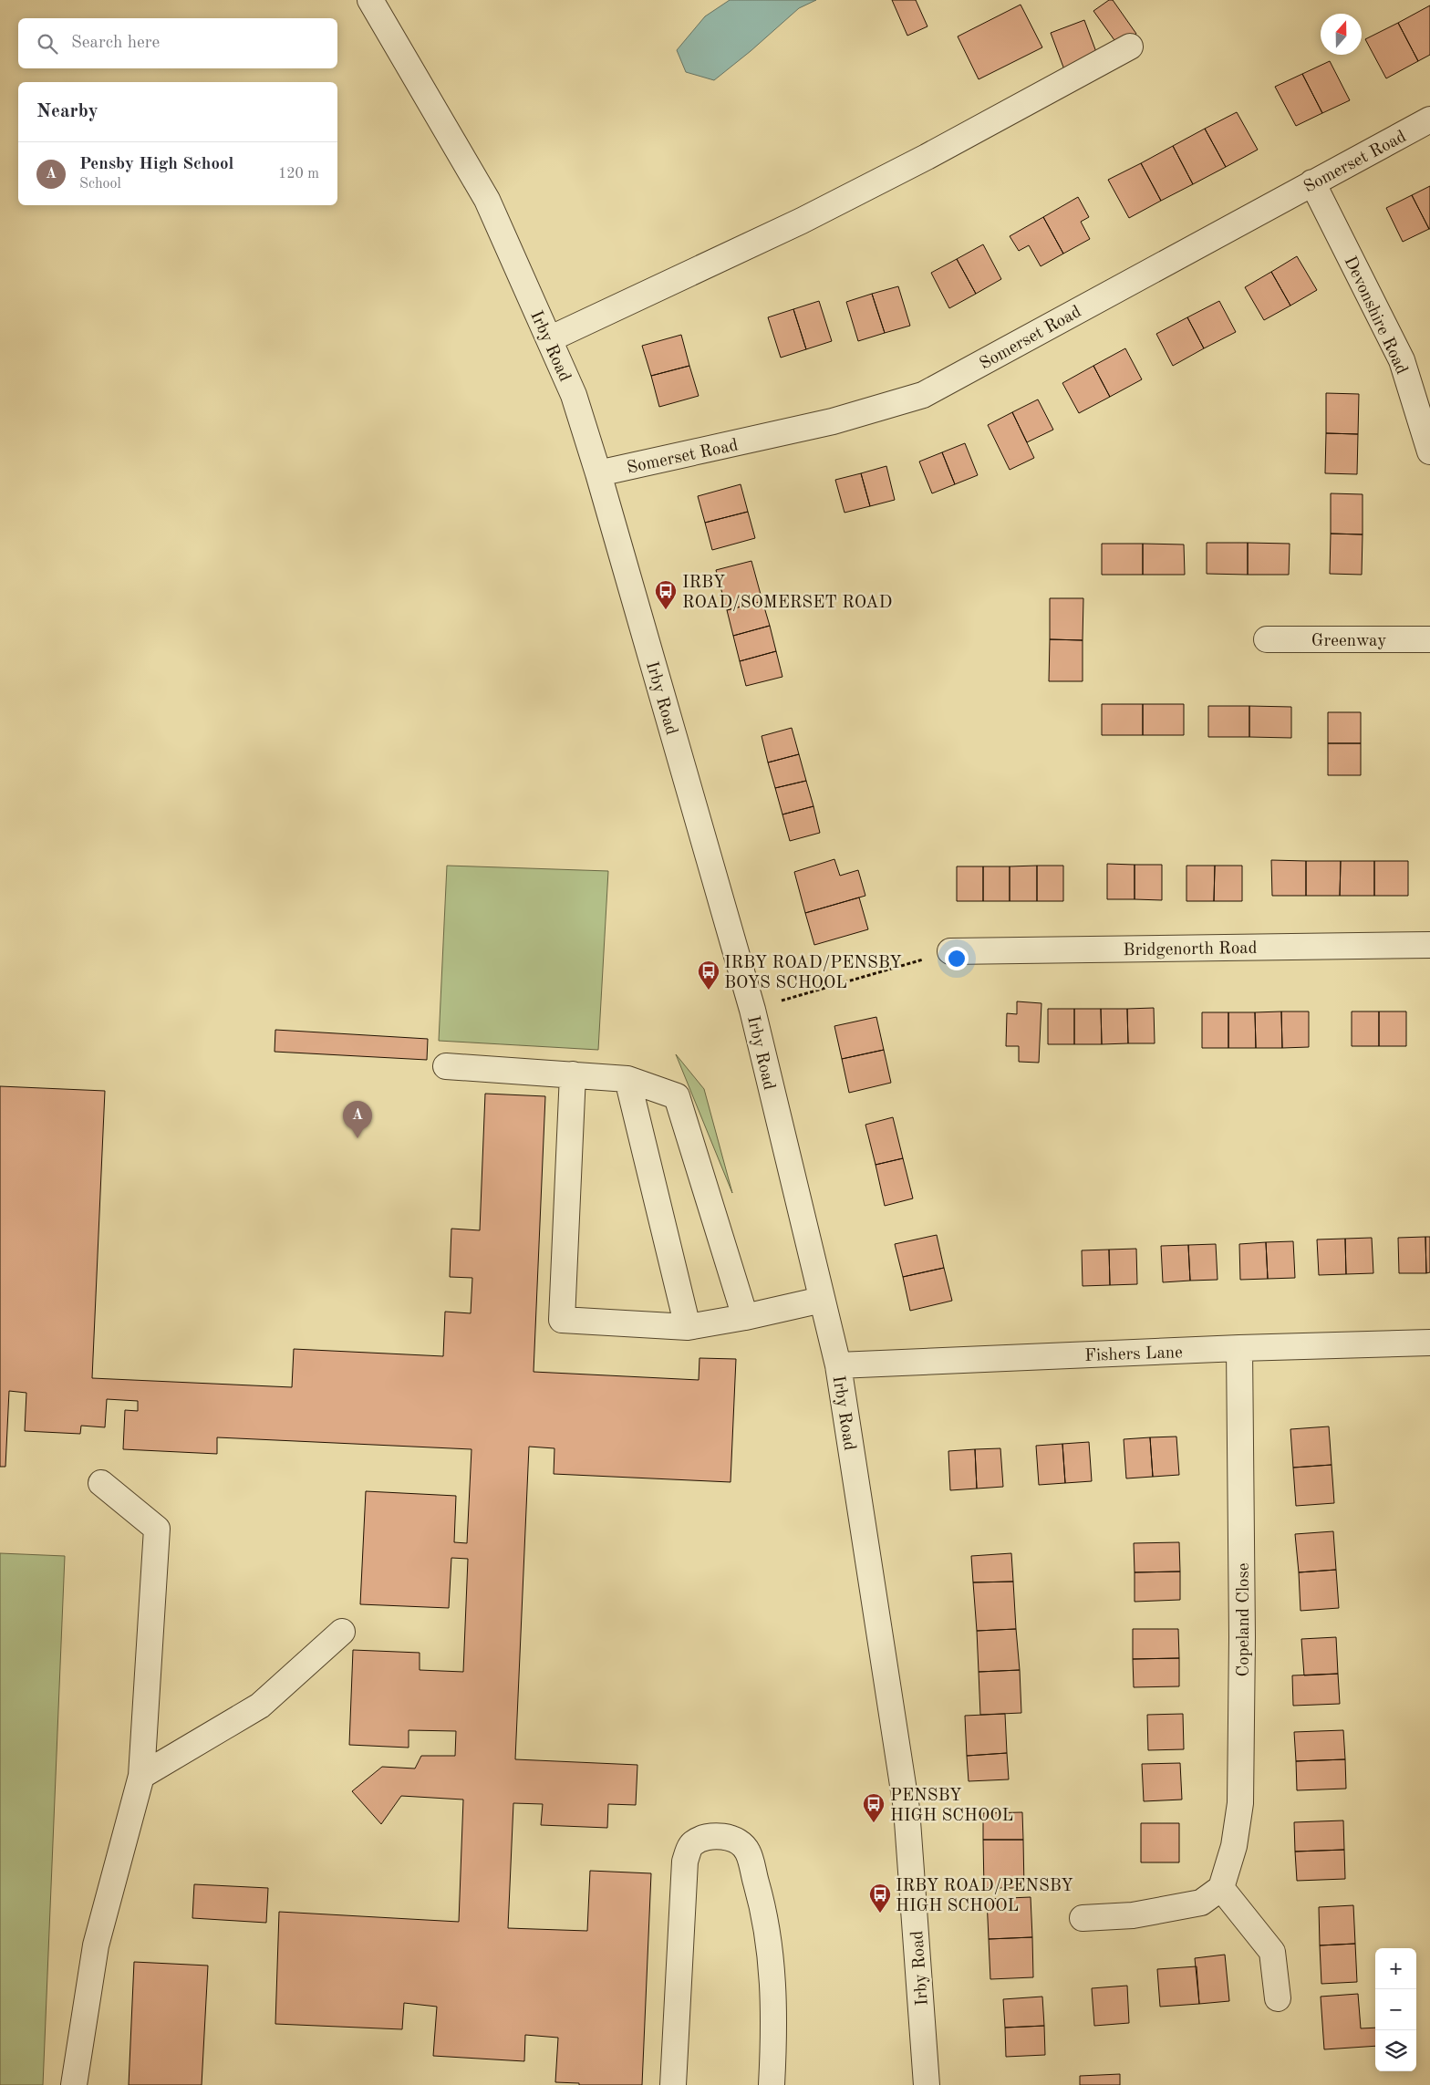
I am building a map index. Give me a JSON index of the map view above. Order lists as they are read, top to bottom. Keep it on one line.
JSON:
{"streets":{"street":["Somerset Road","Devonshire Road","Irby Road","Greenway","Bridgenorth Road","Fishers Lane","Copeland Close"]},"crossings":[["Somerset Road","Devonshire Road"],["Somerset Road","Irby Road"],["Irby Road","Fishers Lane"],["Fishers Lane","Copeland Close"]],"places":{"bus stop":["IRBY ROAD/SOMERSET ROAD","IRBY ROAD/PENSBY BOYS SCHOOL","PENSBY HIGH SCHOOL","IRBY ROAD/PENSBY HIGH SCHOOL"]},"north":"top","page":{"search":"Search here","heading":"Nearby","list":[{"mark":"A","name":"Pensby High School","note":"School","value":"120 m"}],"pins":"A","map_buttons":["+","−"]}}
